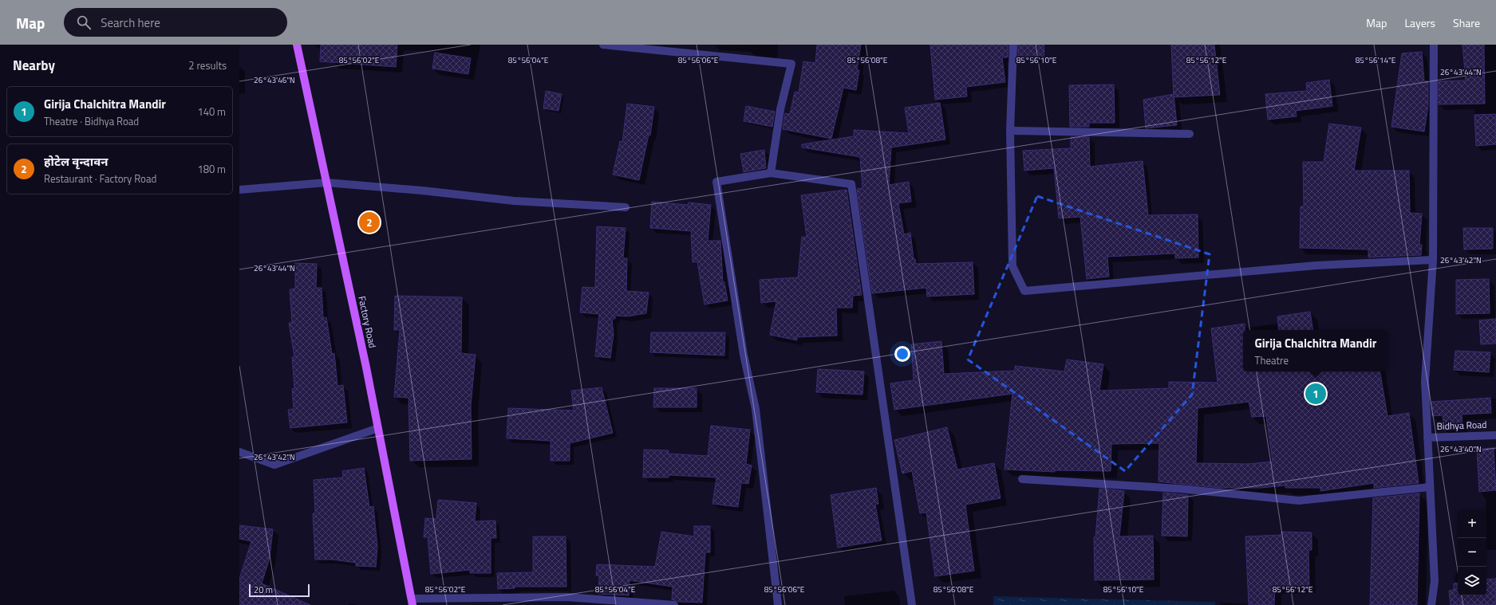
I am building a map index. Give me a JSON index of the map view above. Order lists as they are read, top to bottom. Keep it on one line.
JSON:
{"streets":{"main road":["Factory Road"],"street":["Bidhya Road"]},"scale_bar":"20 m","page":{"header":"Map","search":"Search here","nav":["Map","Layers","Share"],"heading":["Nearby","2 results"],"list":[{"mark":"1","name":"Girija Chalchitra Mandir","note":"Theatre · Bidhya Road","value":"140 m"},{"mark":"2","name":"होटेल वृन्दावन","note":"Restaurant · Factory Road","value":"180 m"}],"pins":["2","1"],"popup":["Girija Chalchitra Mandir","Theatre"],"map_buttons":["+","−"],"scale":"20 m"},"coordinates":["85°56'02\"E","85°56'04\"E","85°56'06\"E","85°56'08\"E","85°56'10\"E","85°56'12\"E","85°56'14\"E","26°43'44\"N","26°43'46\"N","26°43'42\"N","26°43'40\"N"]}
